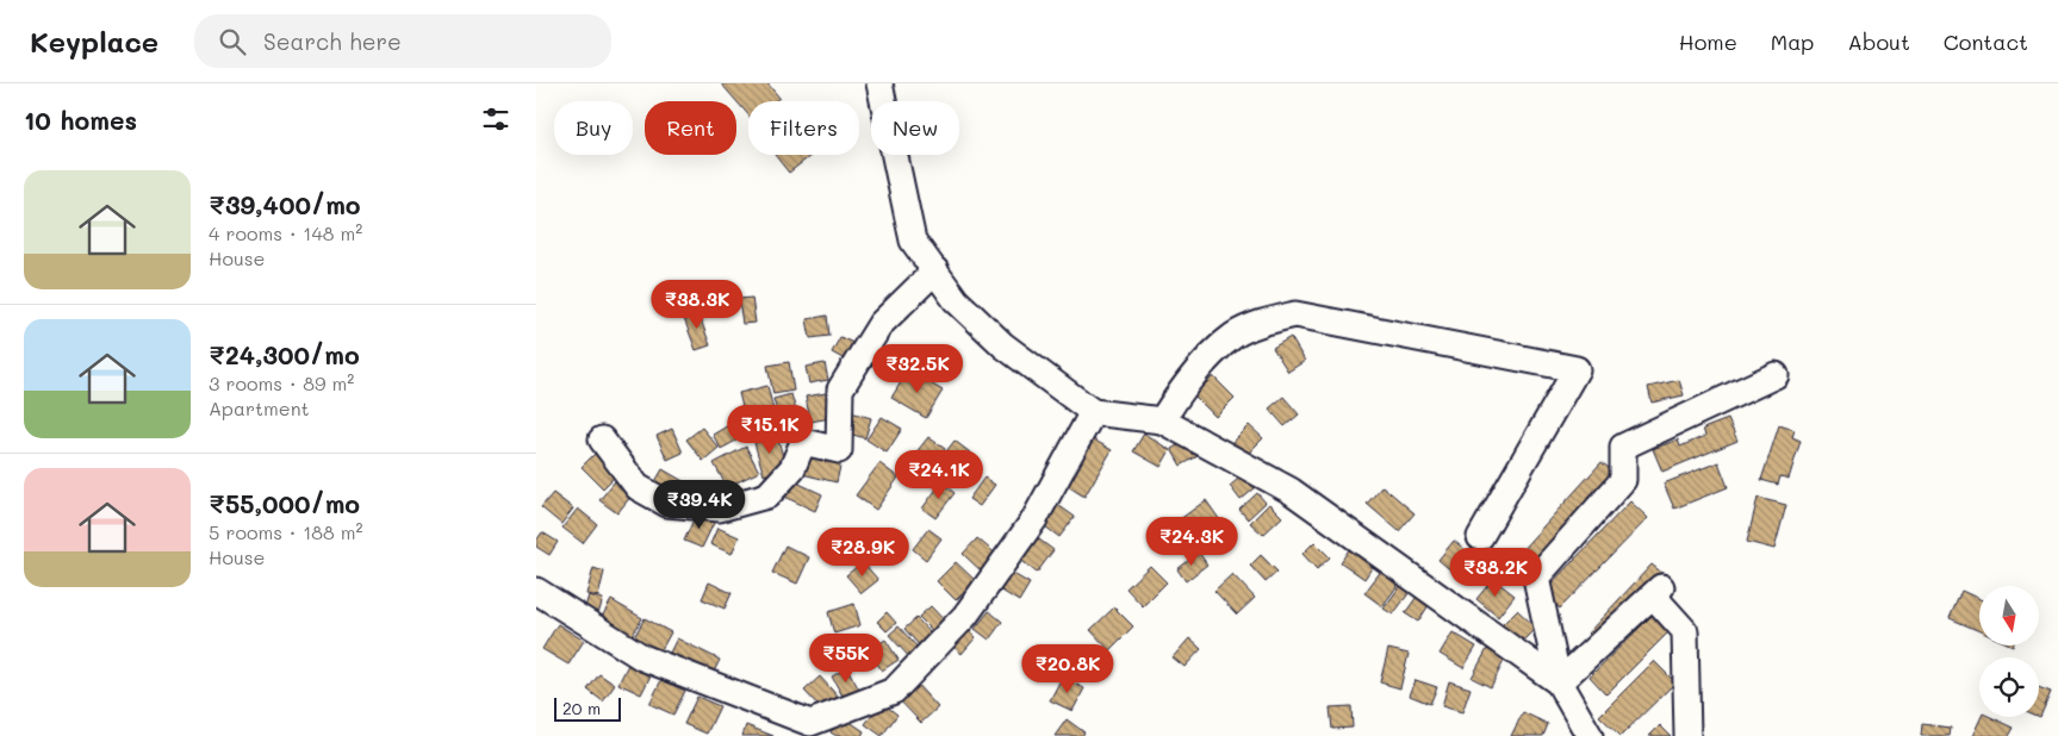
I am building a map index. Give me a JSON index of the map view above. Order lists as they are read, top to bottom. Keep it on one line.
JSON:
{"scale_bar":"20 m","north":"bottom","page":{"header":"Keyplace","search":"Search here","nav":["Home","Map","About","Contact"],"heading":"10 homes","chip":["Buy","Rent","Filters","New"],"list":[{"name":"₹39,400/mo","note":"4 rooms · 148 m² · House"},{"name":"₹24,300/mo","note":"3 rooms · 89 m² · Apartment"},{"name":"₹55,000/mo","note":"5 rooms · 188 m² · House"}],"price":["₹38.3K","₹32.5K","₹15.1K","₹24.1K","₹39.4K","₹24.3K","₹28.9K","₹38.2K","₹55K","₹20.8K"],"scale":"20 m"}}
